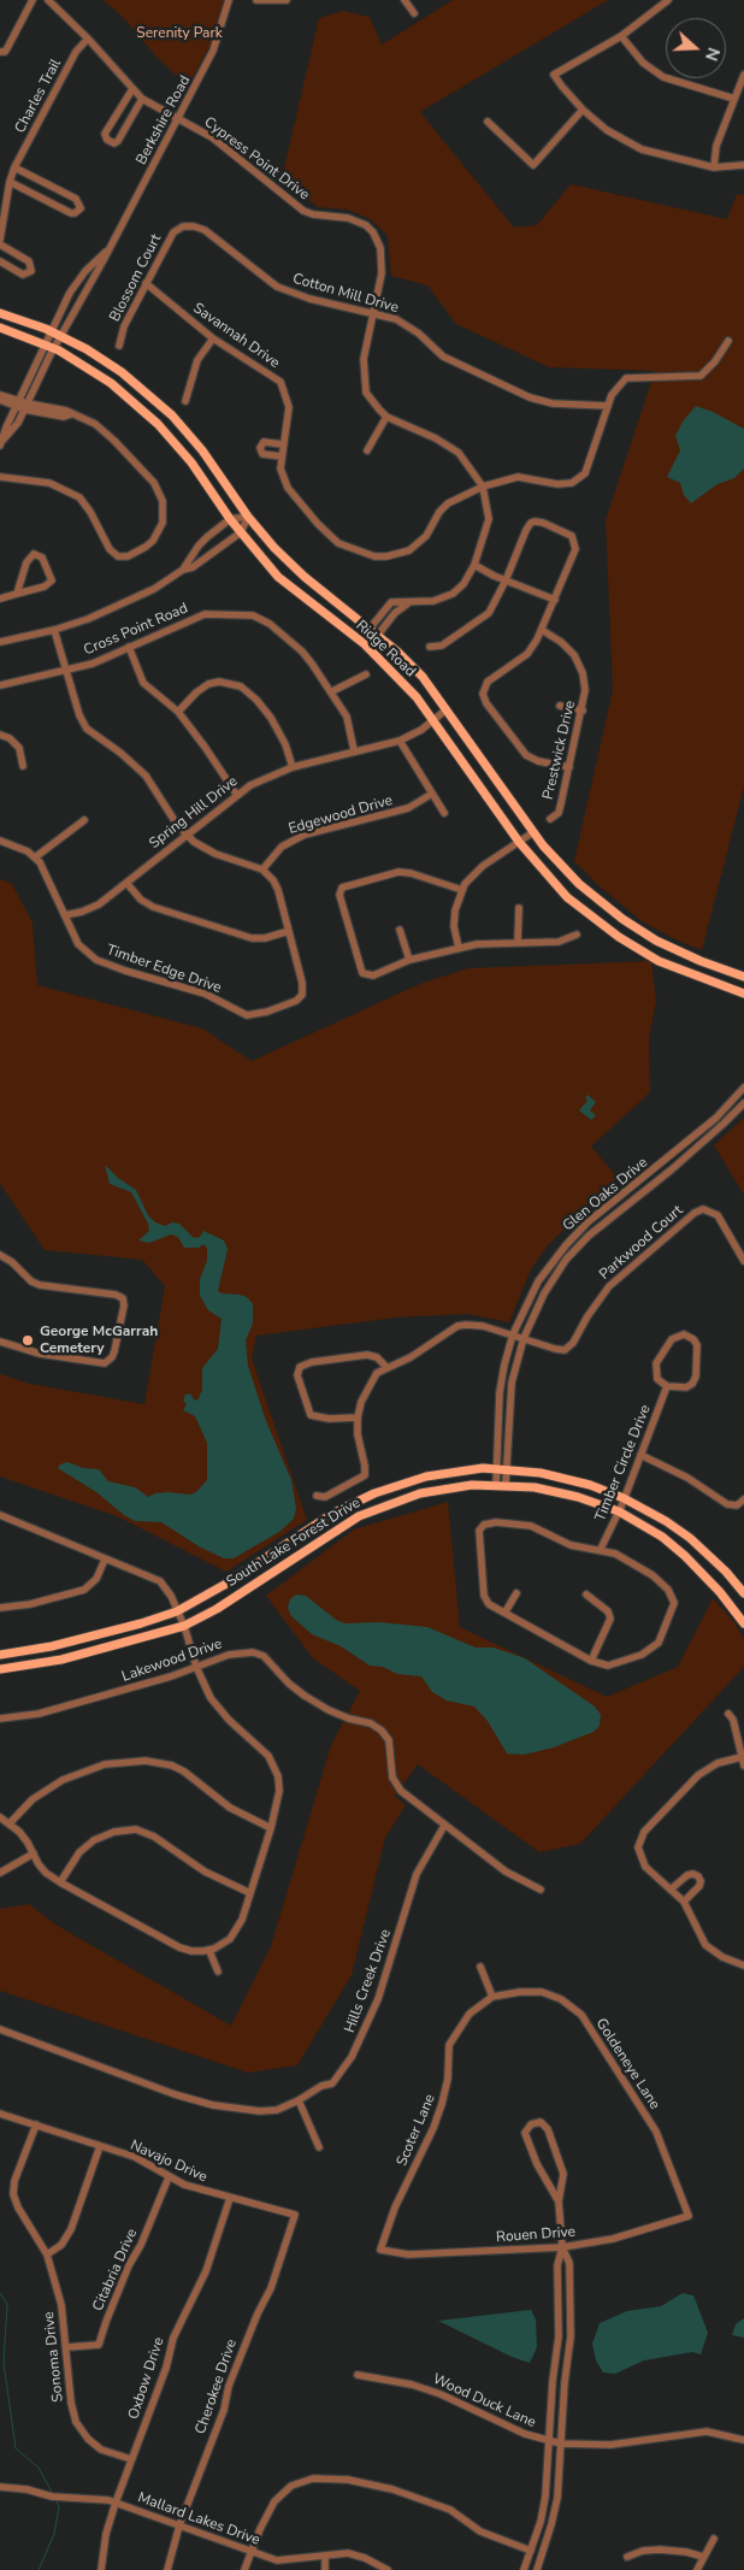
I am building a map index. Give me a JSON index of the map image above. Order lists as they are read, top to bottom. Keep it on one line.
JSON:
{"streets":{"main road":["Ridge Road","South Lake Forest Drive"],"street":["Charles Trail","Berkshire Road","Cypress Point Drive","Blossom Court","Cotton Mill Drive","Savannah Drive","Cross Point Road","Prestwick Drive","Spring Hill Drive","Edgewood Drive","Timber Edge Drive","Glen Oaks Drive","Parkwood Court","Timber Circle Drive","Lakewood Drive","Hills Creek Drive","Goldeneye Lane","Scoter Lane","Navajo Drive","Rouen Drive","Citabria Drive","Sonoma Drive","Oxbow Drive","Cherokee Drive","Wood Duck Lane","Mallard Lakes Drive"]},"crossings":[["Charles Trail","Cypress Point Drive"],["Berkshire Road","Cypress Point Drive"],["Berkshire Road","Ridge Road"],["Cypress Point Drive","Cotton Mill Drive"],["Cypress Point Drive","Savannah Drive"],["Cypress Point Drive","Ridge Road"],["Blossom Court","Cotton Mill Drive"],["Blossom Court","Savannah Drive"],["Cotton Mill Drive","Savannah Drive"],["Cross Point Road","Spring Hill Drive"],["Ridge Road","Spring Hill Drive"],["Spring Hill Drive","Timber Edge Drive"],["Glen Oaks Drive","Parkwood Court"],["Glen Oaks Drive","South Lake Forest Drive"],["Timber Circle Drive","South Lake Forest Drive"],["Lakewood Drive","Hills Creek Drive"],["Goldeneye Lane","Scoter Lane"],["Goldeneye Lane","Rouen Drive"],["Scoter Lane","Rouen Drive"],["Navajo Drive","Citabria Drive"],["Navajo Drive","Sonoma Drive"],["Navajo Drive","Oxbow Drive"],["Navajo Drive","Cherokee Drive"],["Citabria Drive","Sonoma Drive"],["Sonoma Drive","Oxbow Drive"],["Oxbow Drive","Mallard Lakes Drive"],["Cherokee Drive","Mallard Lakes Drive"]],"parks":["Serenity Park"],"places":["George McGarrah Cemetery"],"north":"right"}
